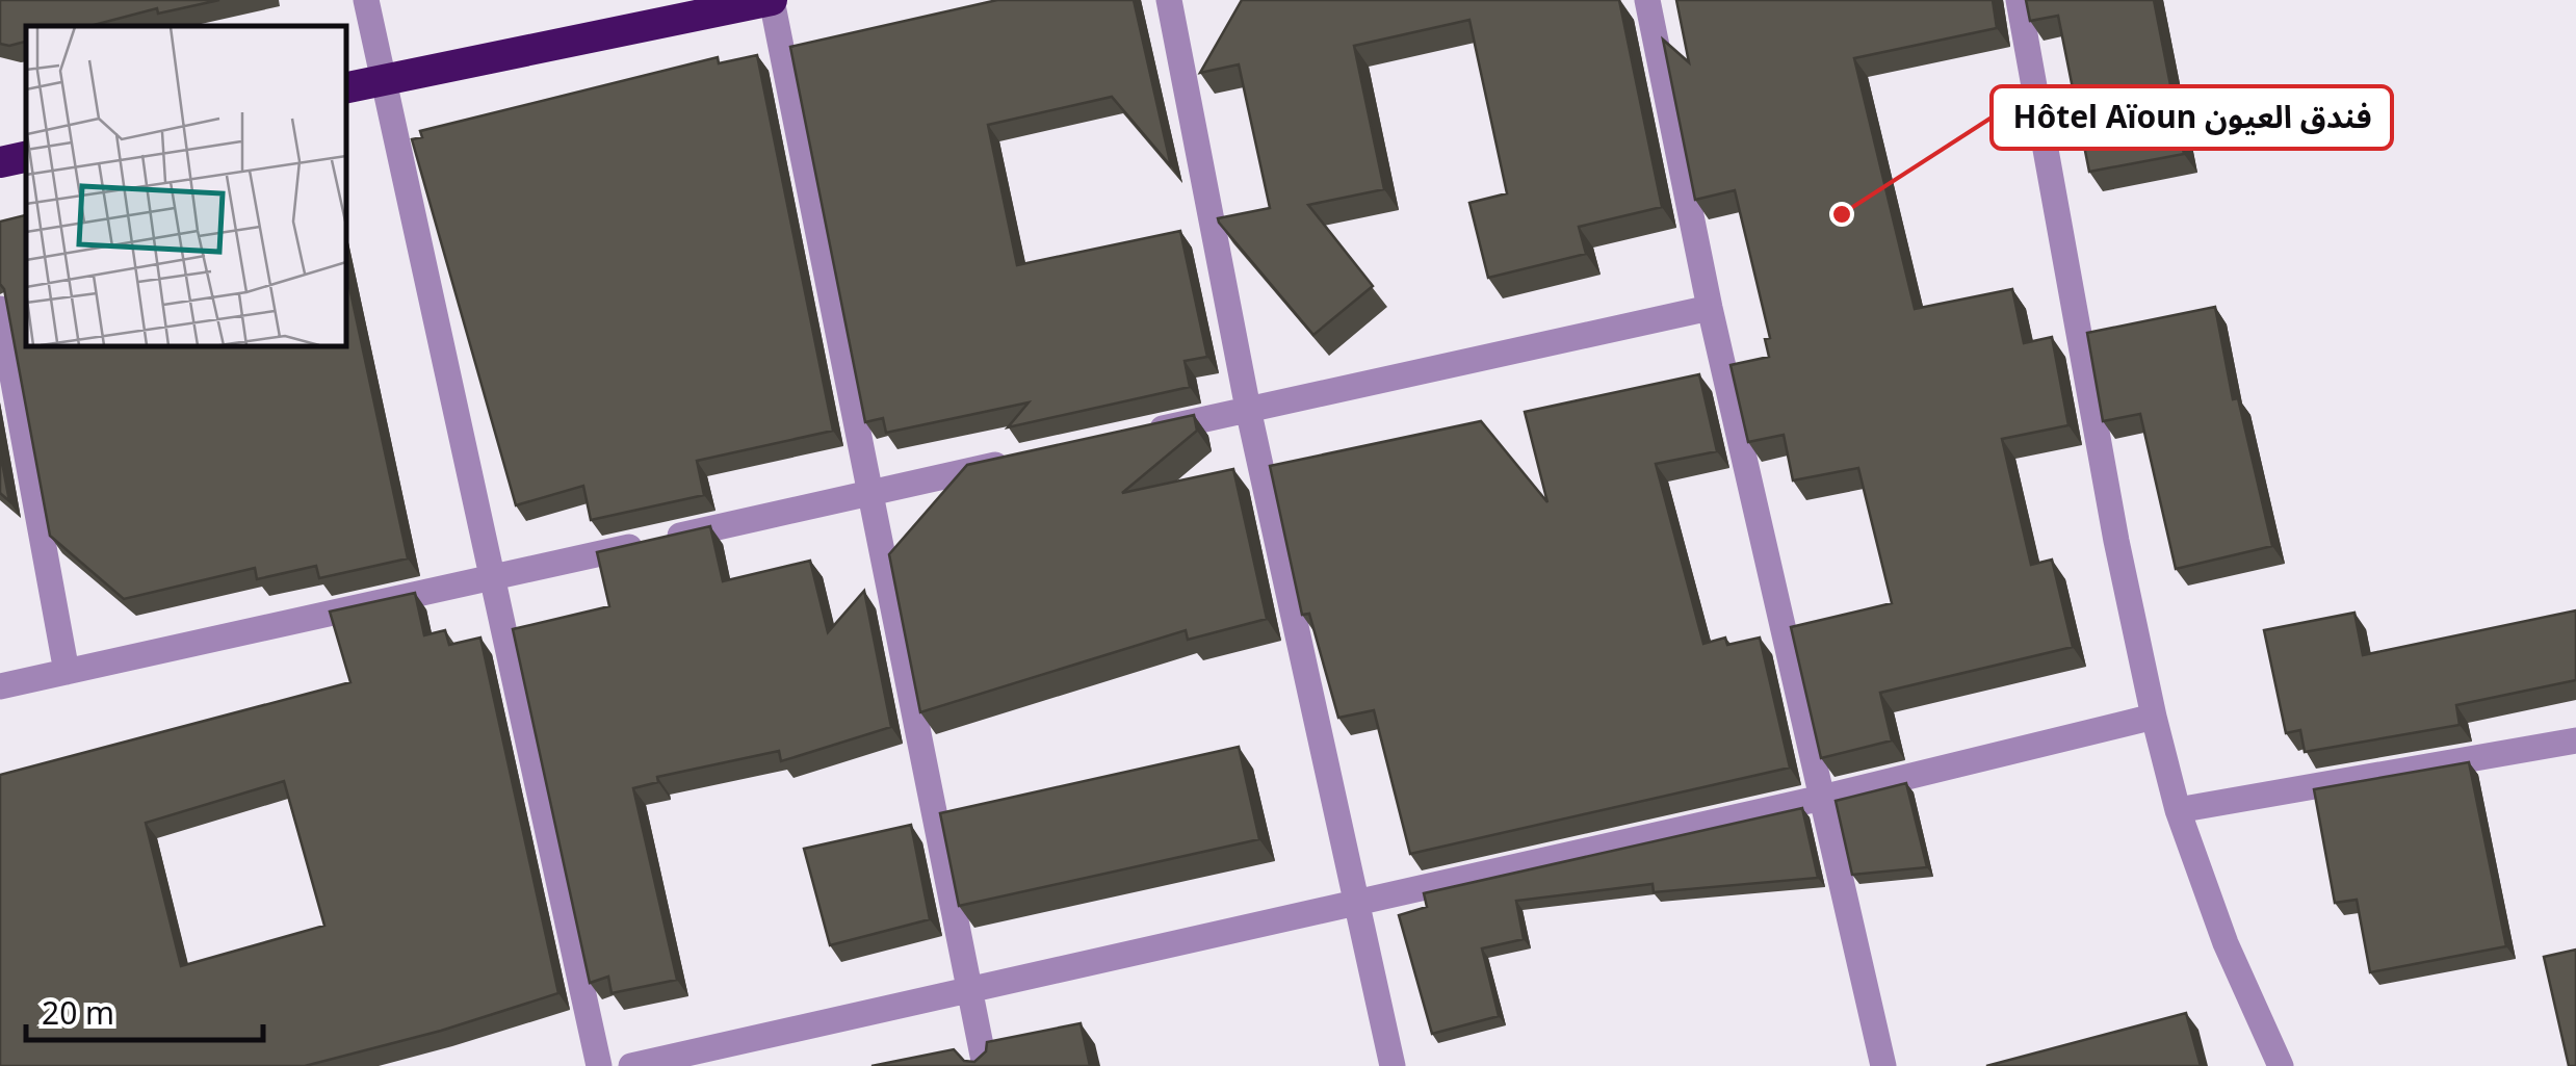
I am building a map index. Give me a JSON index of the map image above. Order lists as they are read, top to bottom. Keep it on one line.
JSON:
{"places":["Hôtel Aïoun فندق العيون"],"scale_bar":"20 m"}
